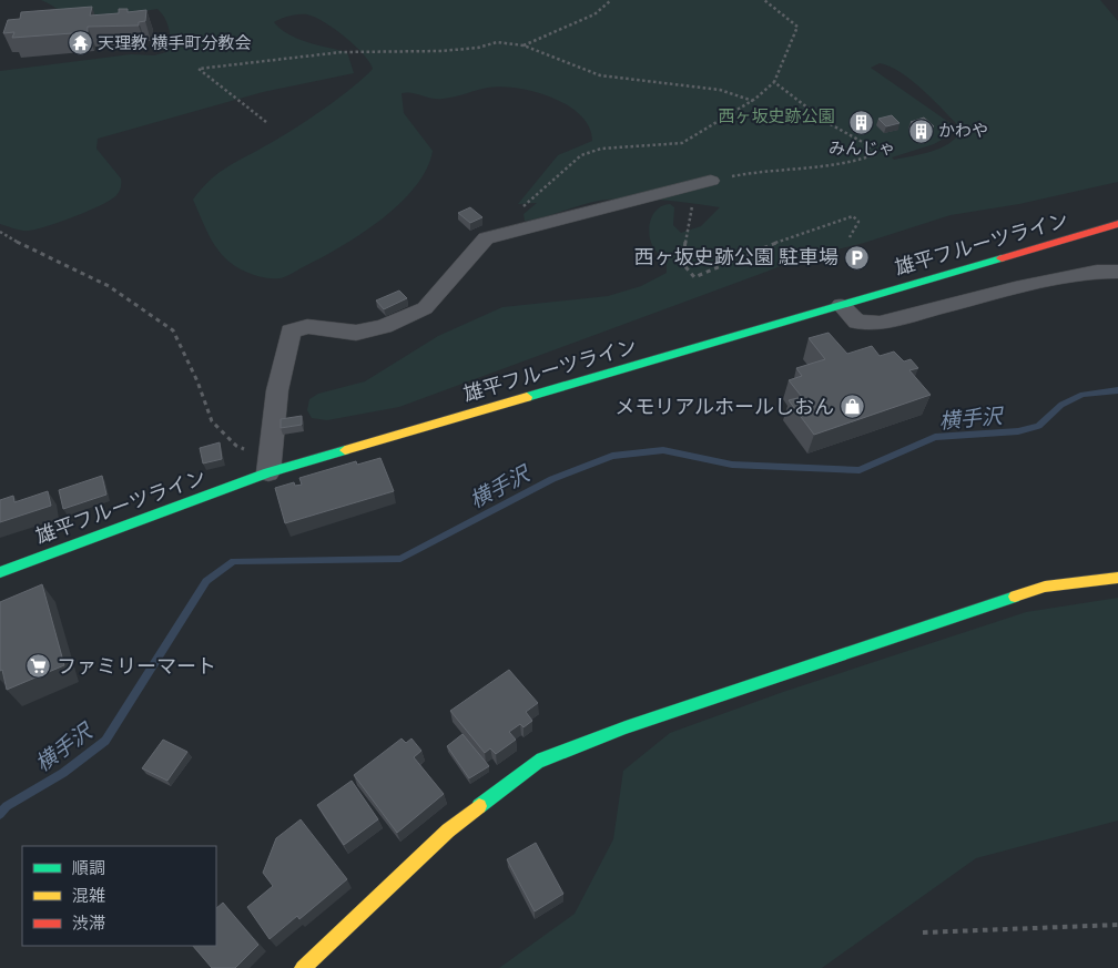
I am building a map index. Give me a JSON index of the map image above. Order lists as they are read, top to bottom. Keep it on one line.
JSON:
{"streets":{"street":["雄平フルーツライン"]},"water":["横手沢"],"parks":["西ヶ坂史跡公園"],"places":{"temple":["天理教 横手町分教会"],"building":["みんじゃ","かわや"],"parking":["西ヶ坂史跡公園 駐車場"],"shop":["メモリアルホールしおん"],"supermarket":["ファミリーマート"]},"legend":["順調","混雑","渋滞"]}
